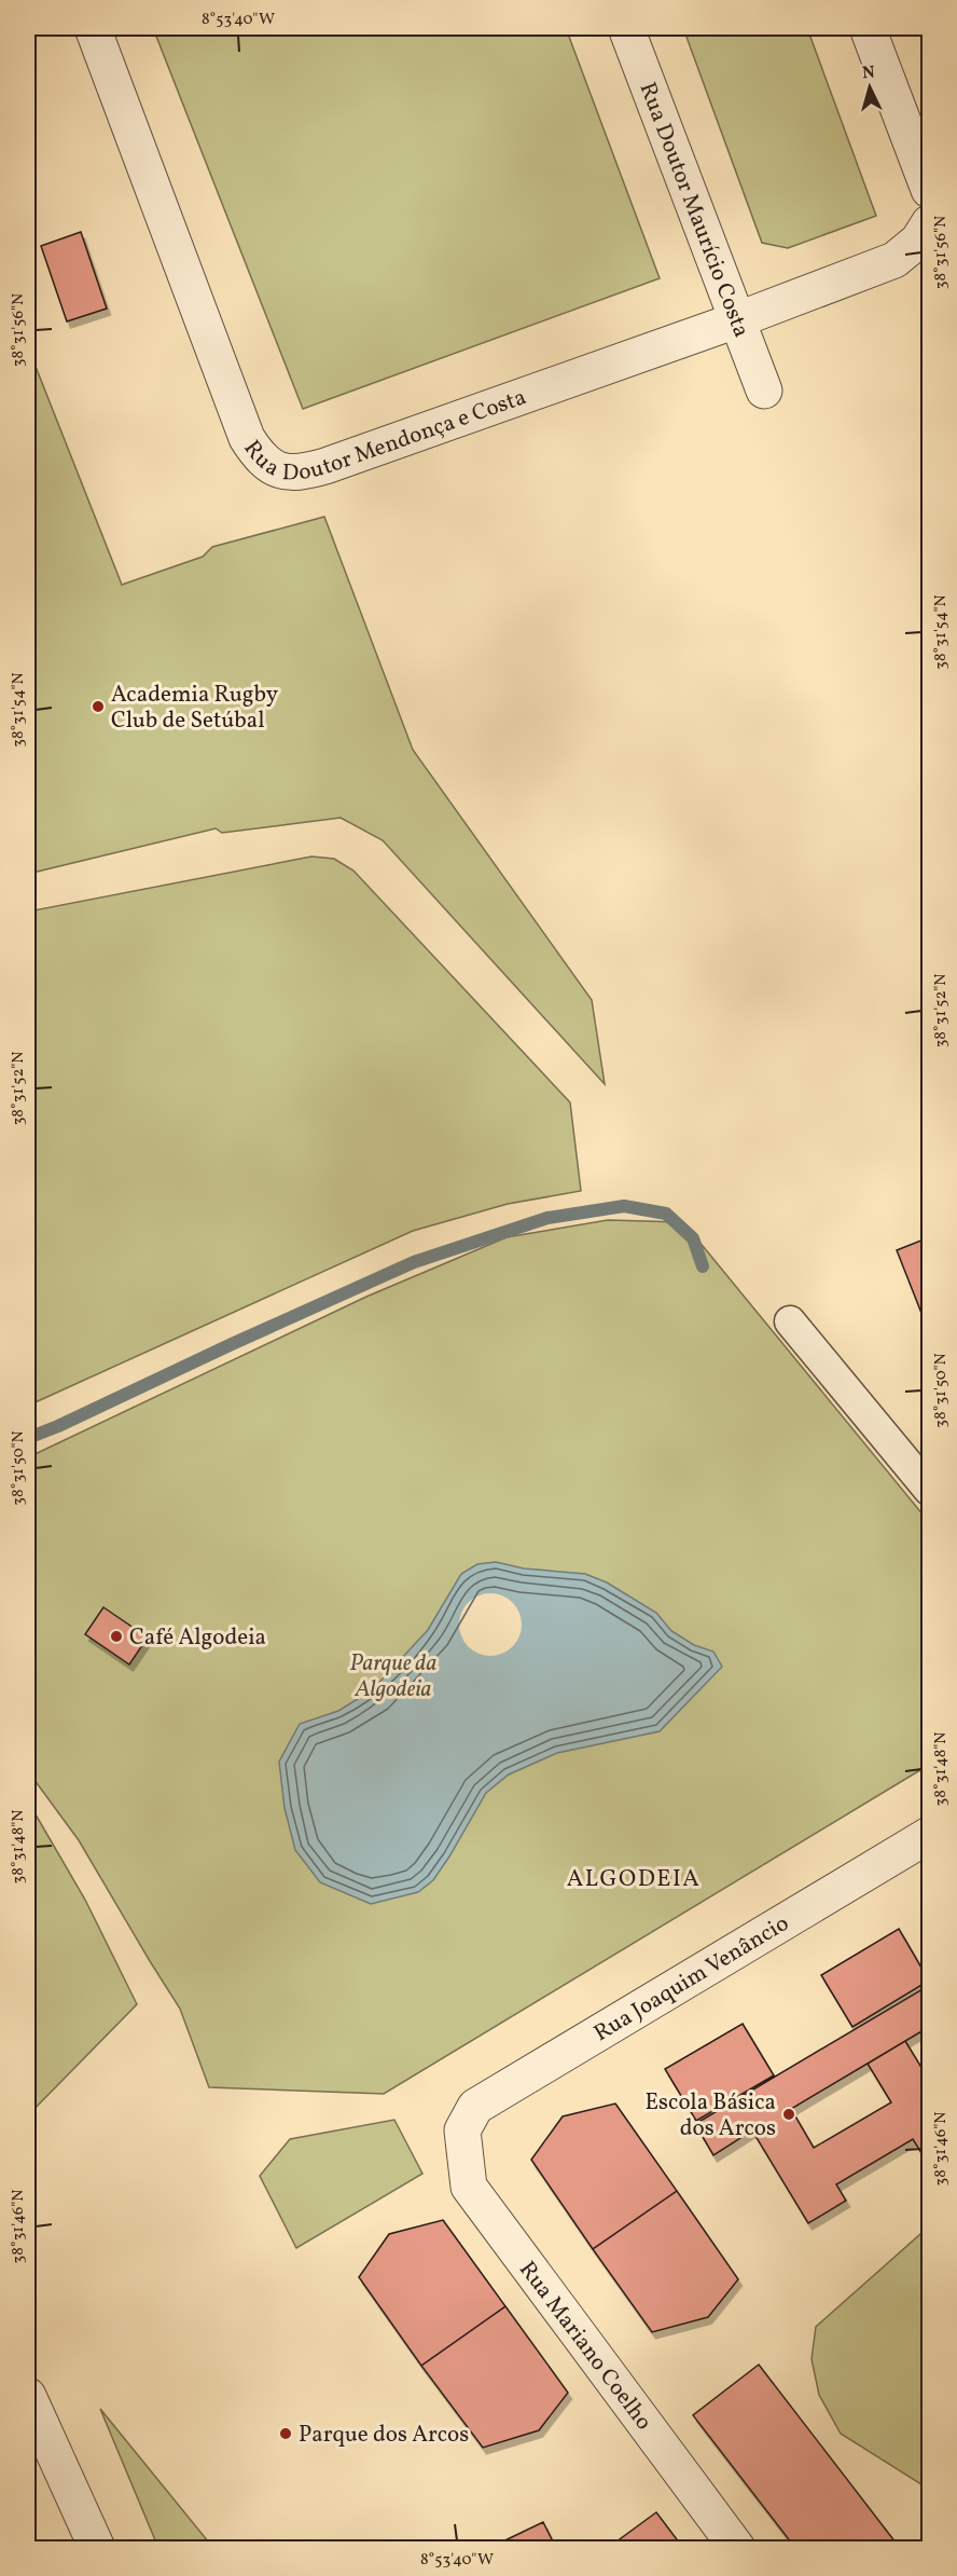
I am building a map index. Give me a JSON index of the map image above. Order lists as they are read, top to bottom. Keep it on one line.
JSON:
{"streets":{"street":["Rua Doutor Maurício Costa","Rua Doutor Mendonça e Costa","Rua Joaquim Venâncio","Rua Mariano Coelho"]},"crossings":[["Rua Doutor Maurício Costa","Rua Doutor Mendonça e Costa"],["Rua Joaquim Venâncio","Rua Mariano Coelho"]],"districts":["ALGODEIA"],"parks":["Parque da Algodeia"],"places":["Academia Rugby Club de Setúbal","Café Algodeia","Escola Básica dos Arcos","Parque dos Arcos"],"north":"top","coordinates":["8°53'40\"W","38°31'56\"N","38°31'54\"N","38°31'52\"N","38°31'50\"N","38°31'48\"N","38°31'46\"N"]}
